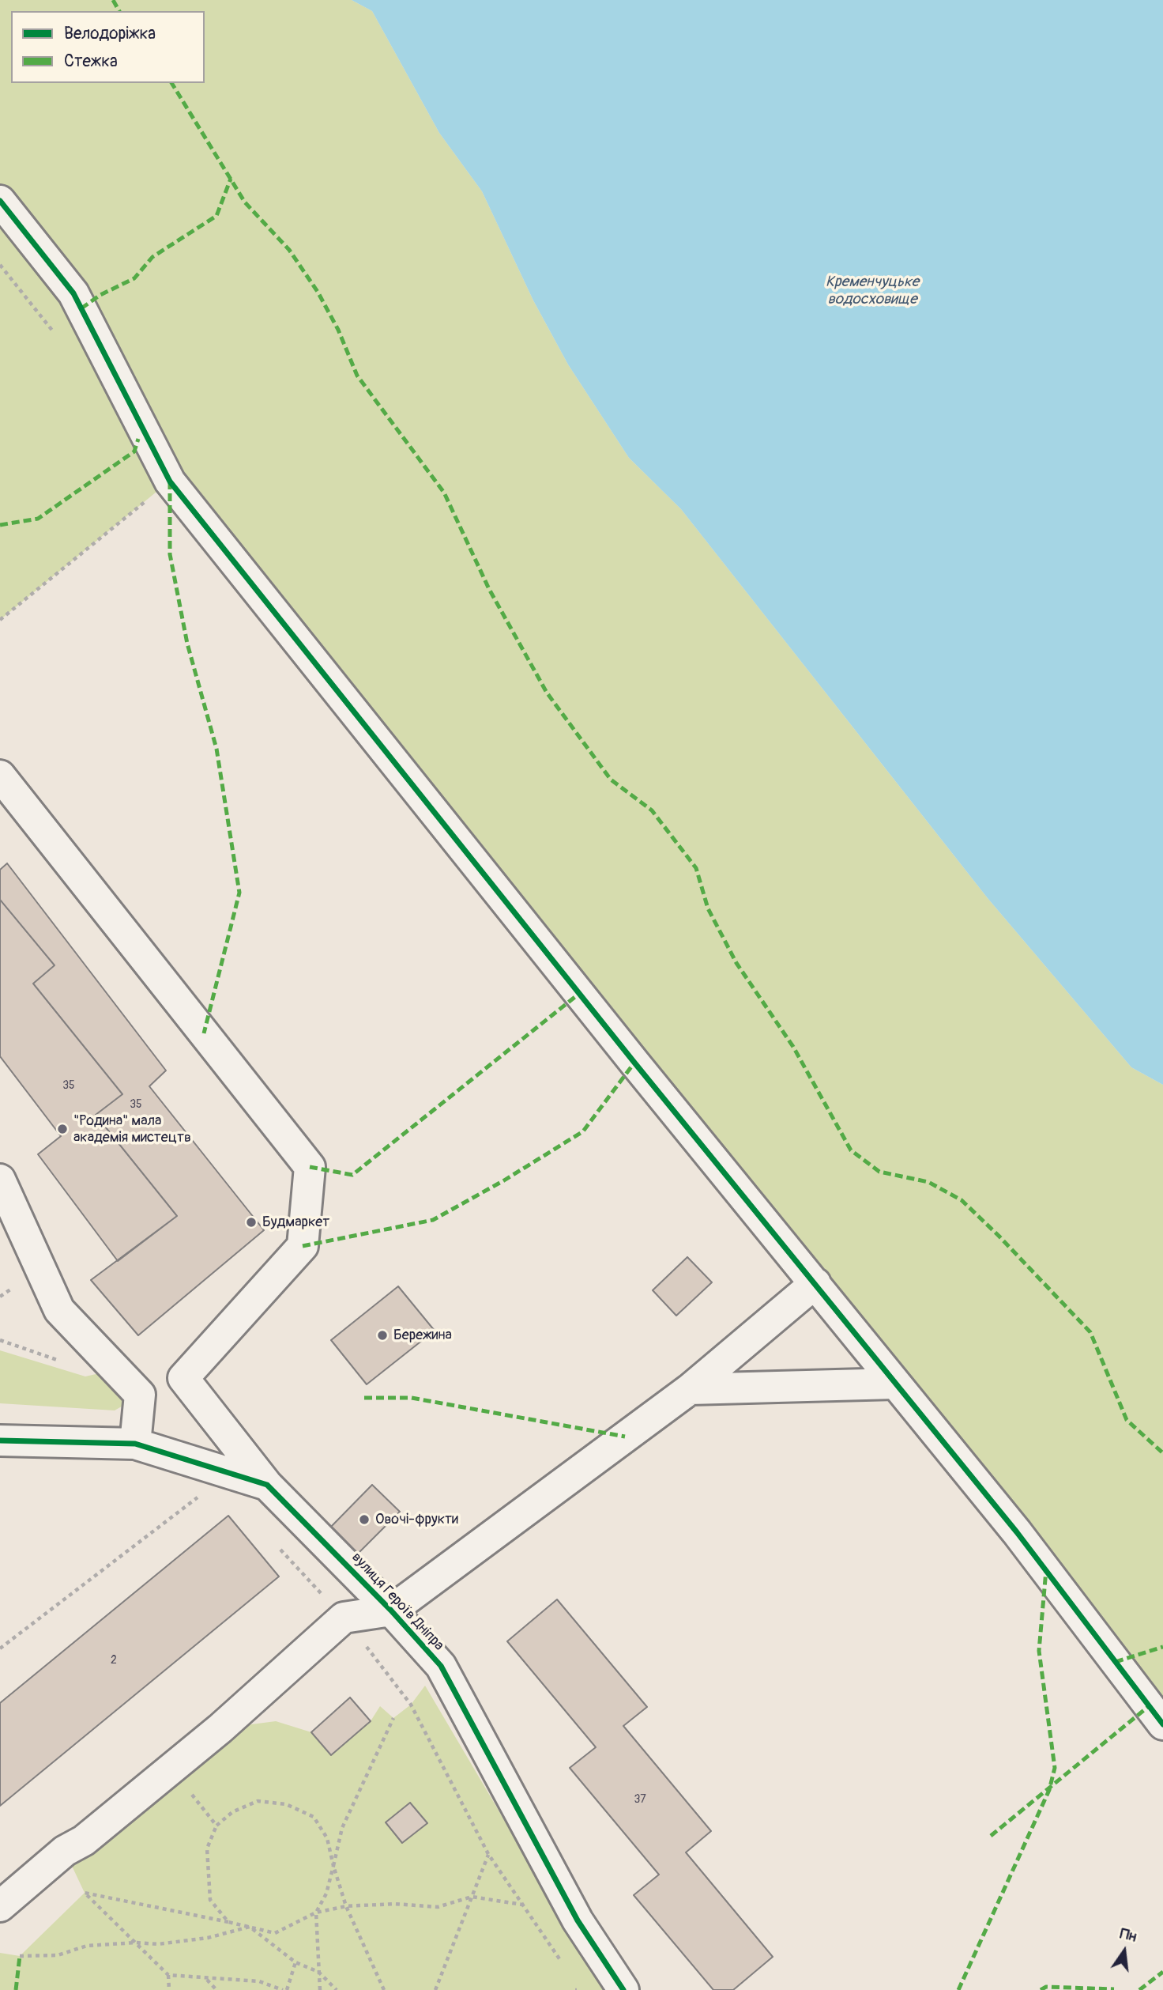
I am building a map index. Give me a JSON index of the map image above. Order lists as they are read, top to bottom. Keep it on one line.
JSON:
{"streets":{"street":["вулиця Героїв Дніпра"]},"water":["Кременчуцьке водосховище"],"places":["\"Родина\" мала академія мистецтв","Будмаркет","Бережина","Овочі-фрукти"],"house_numbers":["35","35","2","37"],"legend":["Велодоріжка","Стежка"],"north":"top"}
